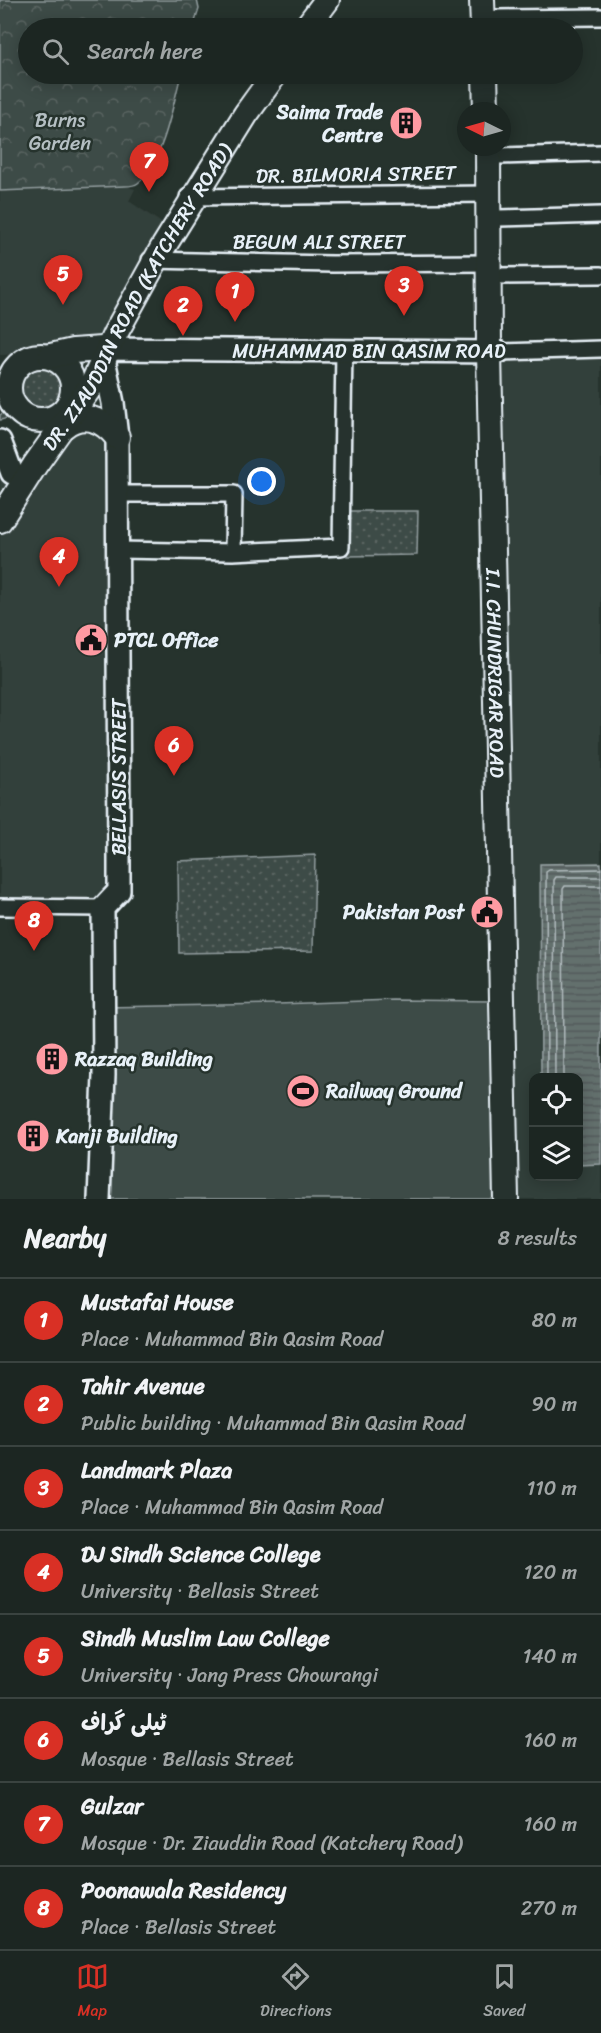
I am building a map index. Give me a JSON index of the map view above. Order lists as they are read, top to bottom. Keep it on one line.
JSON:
{"streets":{"main road":["DR. ZIAUDDIN ROAD (KATCHERY ROAD)","I.I. CHUNDRIGAR ROAD"],"street":["DR. BILMORIA STREET","BEGUM ALI STREET","MUHAMMAD BIN QASIM ROAD","BELLASIS STREET"]},"crossings":[["DR. BILMORIA STREET","DR. ZIAUDDIN ROAD (KATCHERY ROAD)"],["DR. BILMORIA STREET","I.I. CHUNDRIGAR ROAD"],["BEGUM ALI STREET","DR. ZIAUDDIN ROAD (KATCHERY ROAD)"],["BEGUM ALI STREET","I.I. CHUNDRIGAR ROAD"],["DR. ZIAUDDIN ROAD (KATCHERY ROAD)","MUHAMMAD BIN QASIM ROAD"],["DR. ZIAUDDIN ROAD (KATCHERY ROAD)","BELLASIS STREET"],["MUHAMMAD BIN QASIM ROAD","I.I. CHUNDRIGAR ROAD"],["MUHAMMAD BIN QASIM ROAD","BELLASIS STREET"]],"parks":["Burns Garden"],"places":{"building":["Saima Trade Centre","Razzaq Building","Kanji Building"],"public building":["PTCL Office","Pakistan Post"],"sports":["Railway Ground"]},"north":"left","page":{"search":"Search here","pins":["7","5","3","1","2","4","6","8"],"heading":["Nearby","8 results"],"list":[{"mark":"1","name":"Mustafai House","note":"Place · Muhammad Bin Qasim Road","value":"80 m"},{"mark":"2","name":"Tahir Avenue","note":"Public building · Muhammad Bin Qasim Road","value":"90 m"},{"mark":"3","name":"Landmark Plaza","note":"Place · Muhammad Bin Qasim Road","value":"110 m"},{"mark":"4","name":"DJ Sindh Science College","note":"University · Bellasis Street","value":"120 m"},{"mark":"5","name":"Sindh Muslim Law College","note":"University · Jang Press Chowrangi","value":"140 m"},{"mark":"6","name":"ٹیلی گراف","note":"Mosque · Bellasis Street","value":"160 m"},{"mark":"7","name":"Gulzar","note":"Mosque · Dr. Ziauddin Road (Katchery Road)","value":"160 m"},{"mark":"8","name":"Poonawala Residency","note":"Place · Bellasis Street","value":"270 m"}],"nav":["Map","Directions","Saved"]}}
